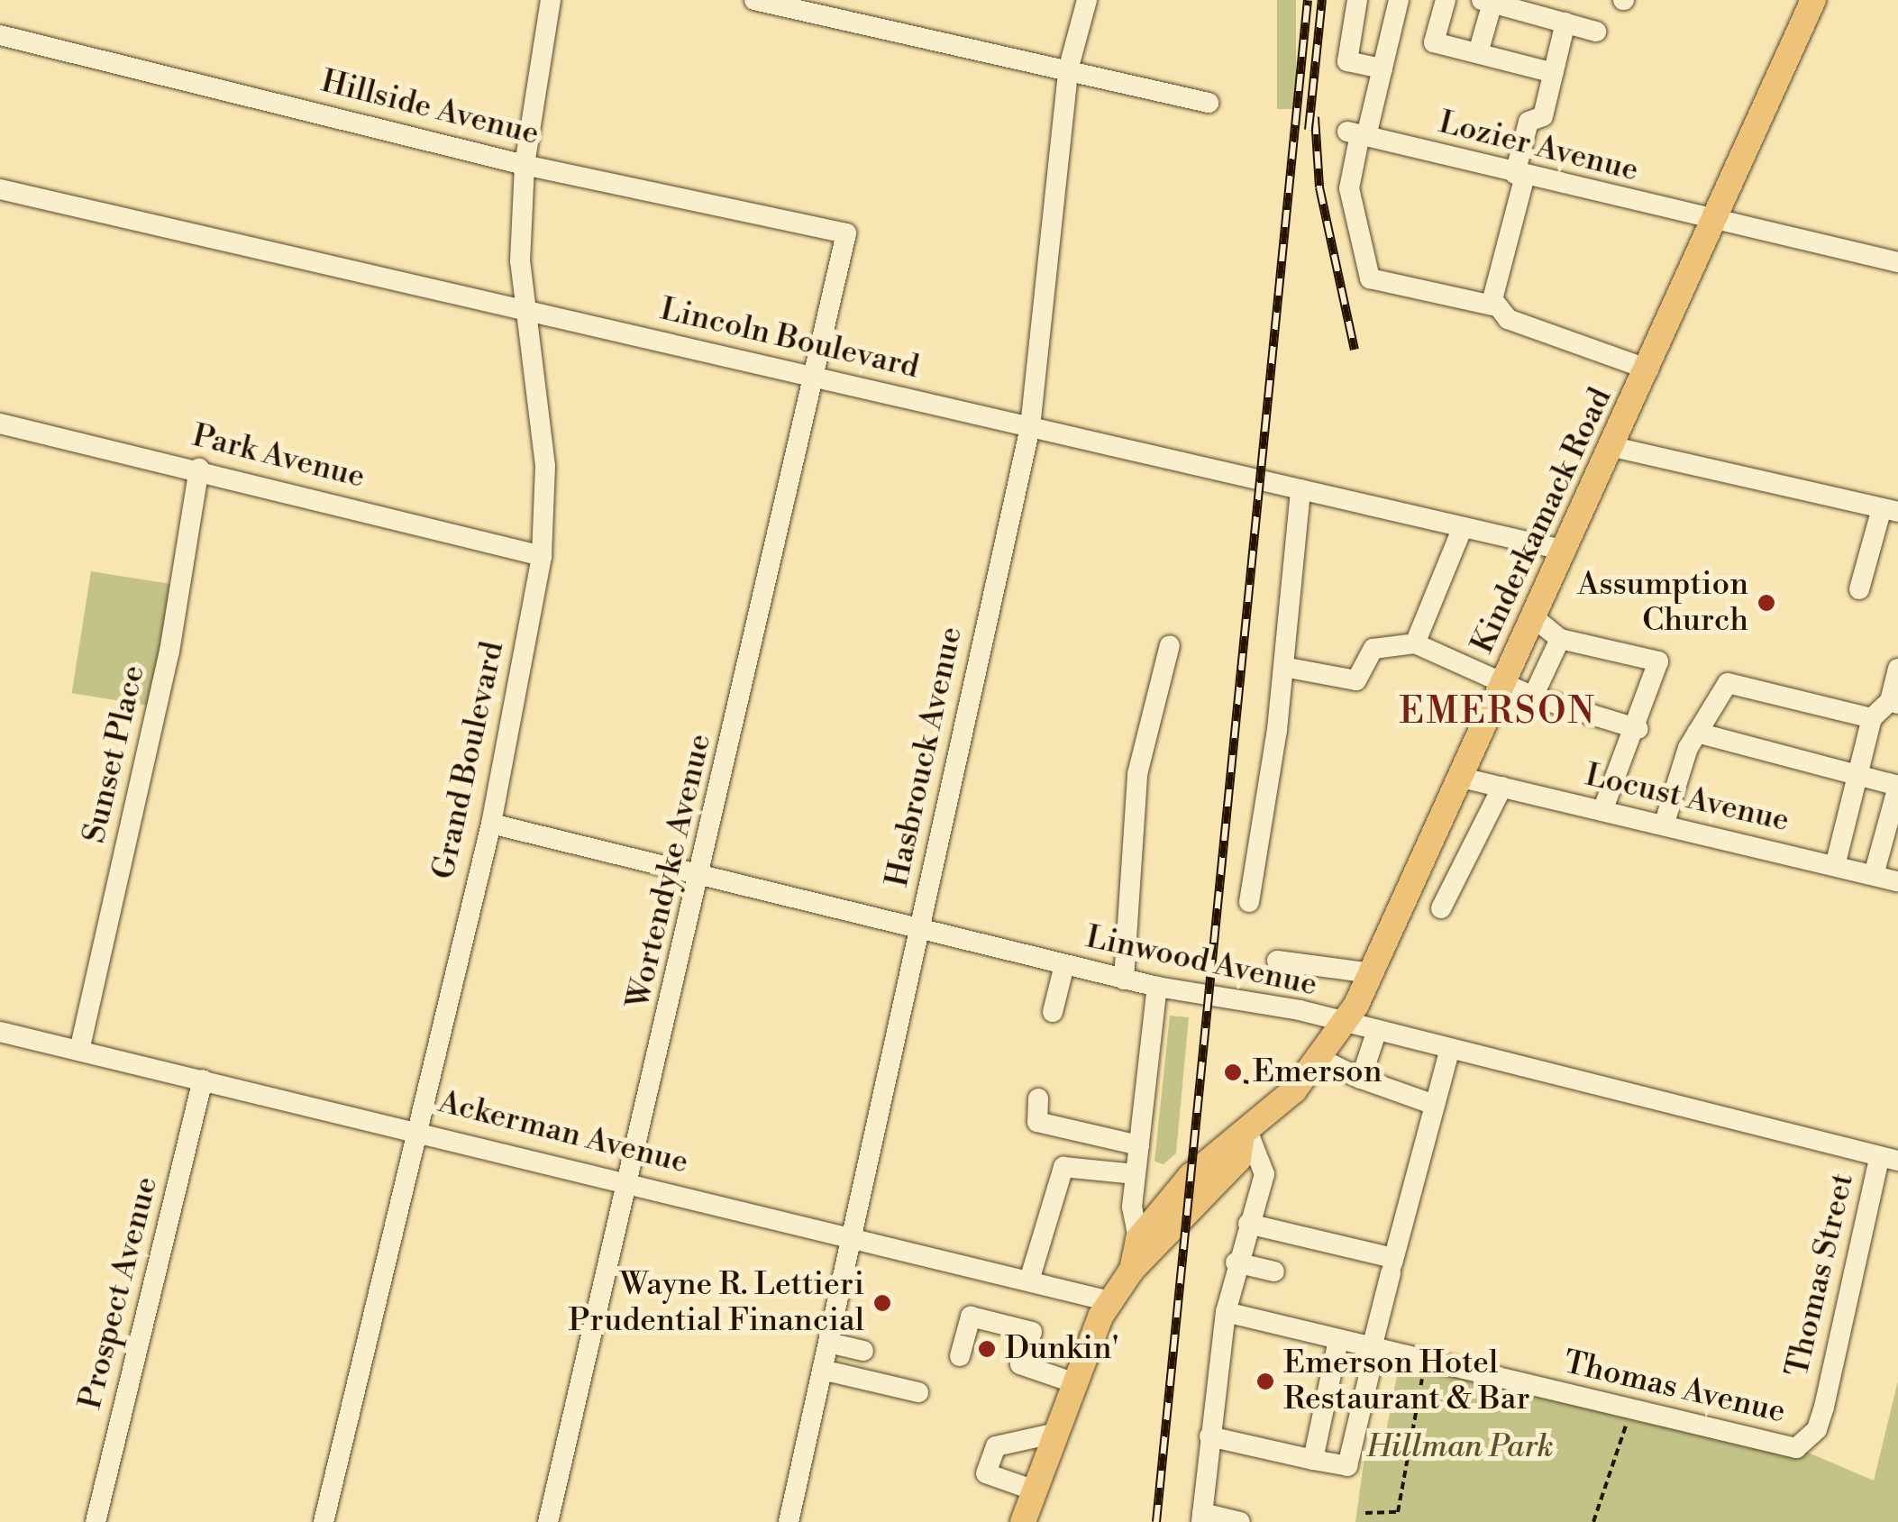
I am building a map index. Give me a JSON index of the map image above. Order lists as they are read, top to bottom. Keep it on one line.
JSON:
{"streets":{"main road":["Kinderkamack Road"],"street":["Hillside Avenue","Lozier Avenue","Lincoln Boulevard","Park Avenue","Sunset Place","Hasbrouck Avenue","Grand Boulevard","Locust Avenue","Wortendyke Avenue","Linwood Avenue","Ackerman Avenue","Thomas Street","Prospect Avenue","Thomas Avenue"]},"crossings":[["Hillside Avenue","Grand Boulevard"],["Hillside Avenue","Wortendyke Avenue"],["Lozier Avenue","Kinderkamack Road"],["Lincoln Boulevard","Kinderkamack Road"],["Lincoln Boulevard","Hasbrouck Avenue"],["Lincoln Boulevard","Grand Boulevard"],["Lincoln Boulevard","Wortendyke Avenue"],["Park Avenue","Sunset Place"],["Park Avenue","Grand Boulevard"],["Kinderkamack Road","Locust Avenue"],["Kinderkamack Road","Linwood Avenue"],["Kinderkamack Road","Ackerman Avenue"],["Sunset Place","Ackerman Avenue"],["Hasbrouck Avenue","Linwood Avenue"],["Hasbrouck Avenue","Ackerman Avenue"],["Grand Boulevard","Linwood Avenue"],["Grand Boulevard","Ackerman Avenue"],["Wortendyke Avenue","Linwood Avenue"],["Wortendyke Avenue","Ackerman Avenue"],["Linwood Avenue","Thomas Street"],["Ackerman Avenue","Prospect Avenue"],["Thomas Street","Thomas Avenue"]],"districts":["EMERSON"],"parks":["Hillman Park"],"places":["Assumption Church","Emerson","Wayne R. Lettieri Prudential Financial","Dunkin'","Emerson Hotel Restaurant & Bar"]}
